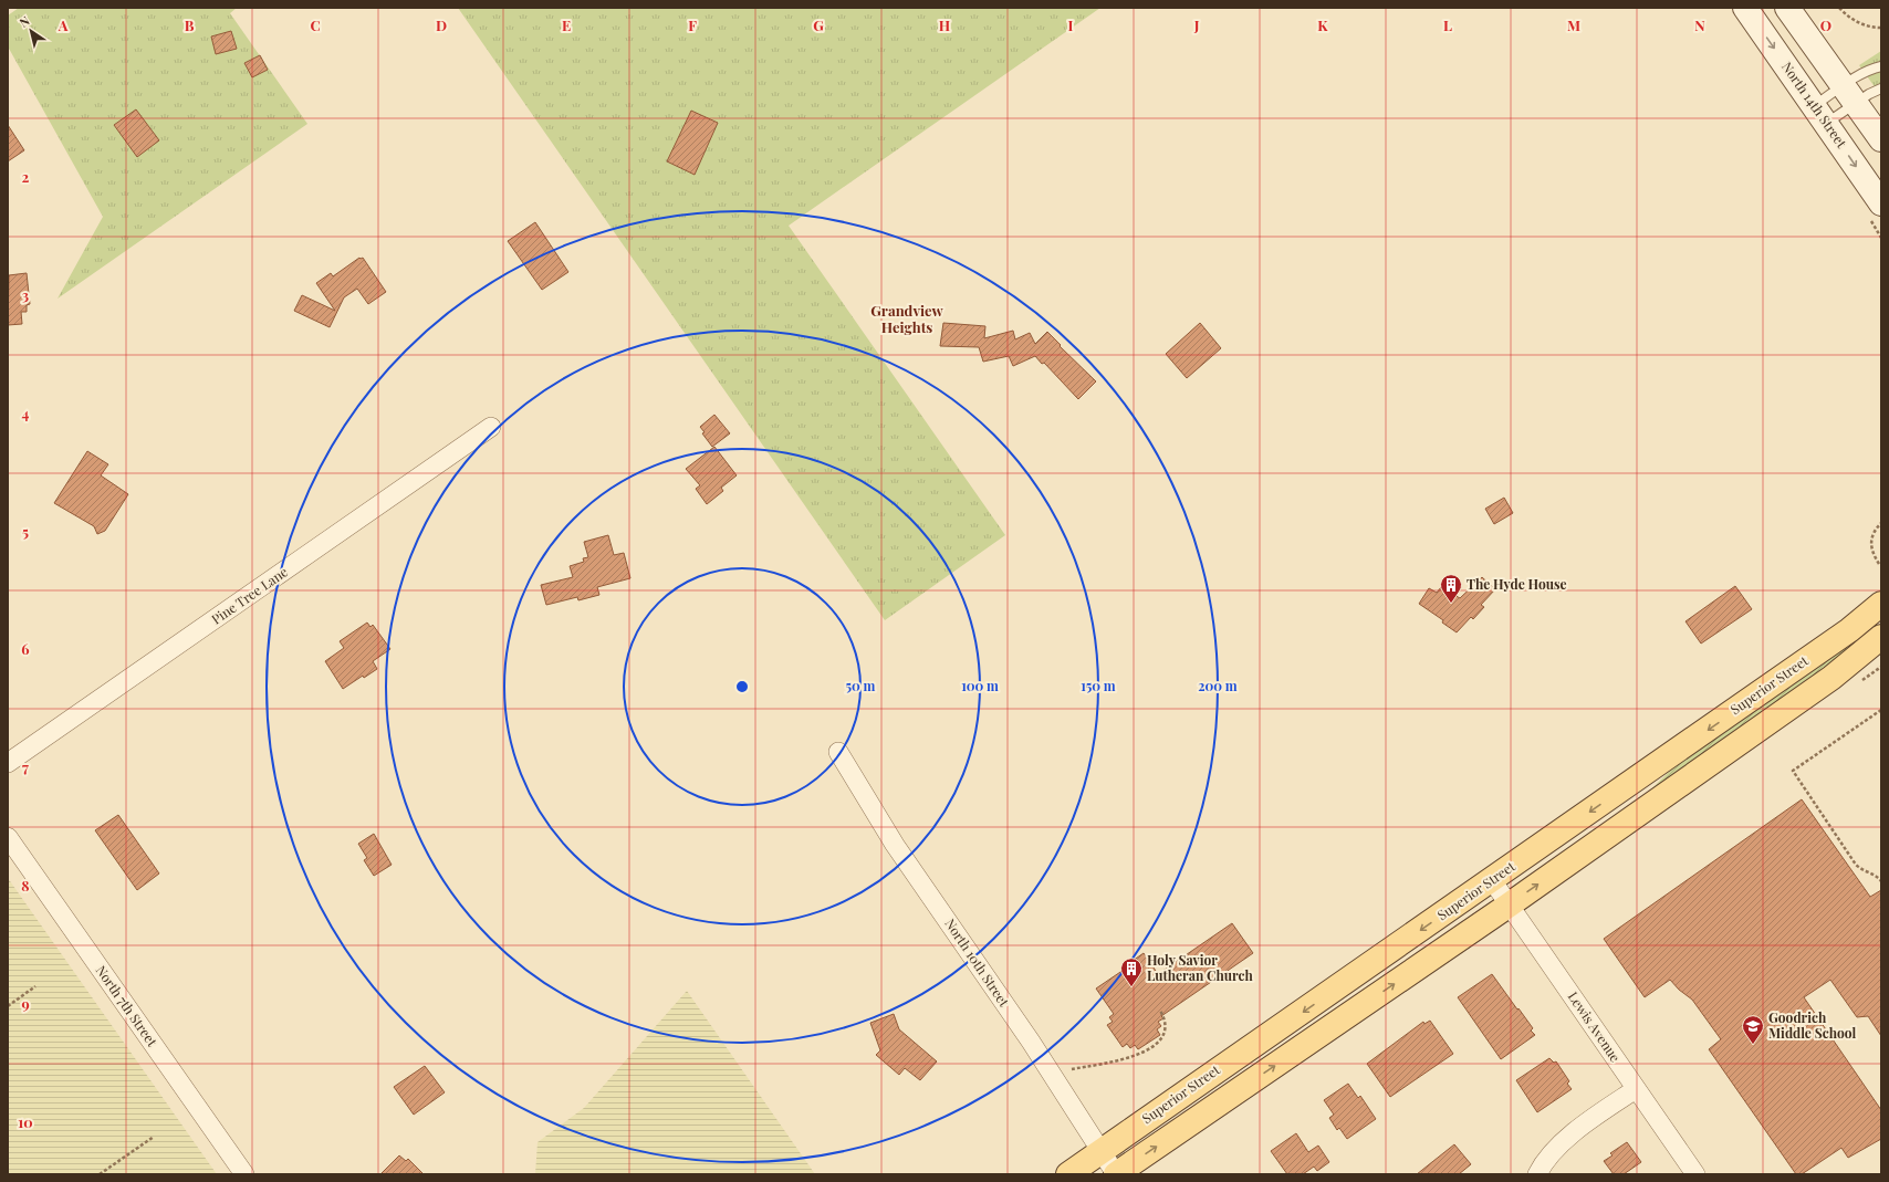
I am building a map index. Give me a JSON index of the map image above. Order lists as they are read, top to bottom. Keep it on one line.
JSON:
{"streets":{"main road":["North 14th Street","Superior Street"],"street":["Pine Tree Lane","North 10th Street","North 7th Street","Lewis Avenue"]},"crossings":[["Superior Street","North 10th Street"],["Superior Street","Lewis Avenue"]],"districts":["Grandview Heights"],"places":{"building":["The Hyde House","Holy Savior Lutheran Church"],"school or university":["Goodrich Middle School"]},"north":"top left","grid":{"columns":["A","B","C","D","E","F","G","H","I","J","K","L","M","N","O"],"rows":["2","3","4","5","6","7","8","9","10"]},"rings":["50 m","100 m","150 m","200 m"]}
